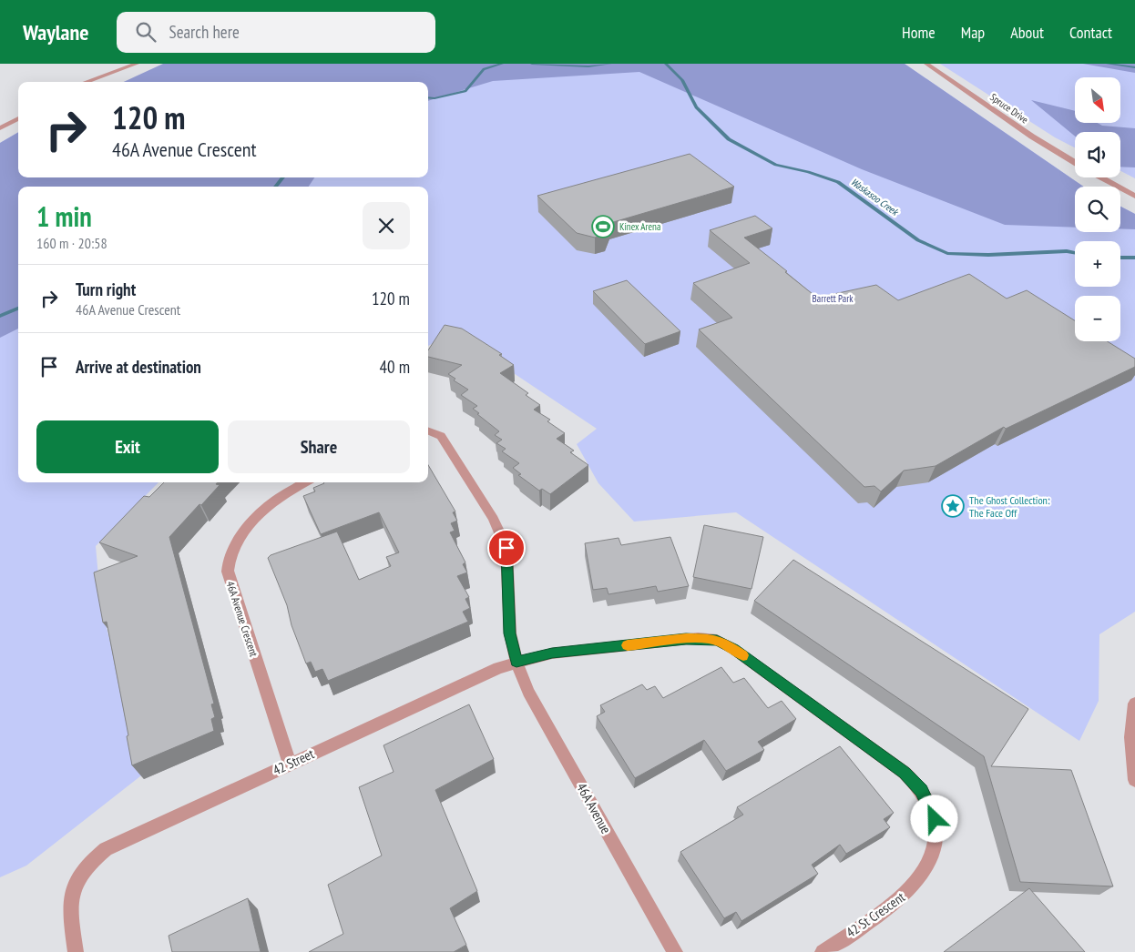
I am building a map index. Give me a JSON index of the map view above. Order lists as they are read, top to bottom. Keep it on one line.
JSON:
{"streets":{"street":["Spruce Drive","46A Avenue Crescent","42 Street","46A Avenue","42 St Crescent"]},"crossings":[["46A Avenue Crescent","42 Street"],["42 Street","46A Avenue"],["42 Street","42 St Crescent"],["46A Avenue","42 St Crescent"]],"water":["Waskasoo Creek"],"parks":["Barrett Park"],"places":{"sports":["Kinex Arena"],"place":["The Ghost Collection: The Face Off"]},"north":"bottom right","page":{"header":"Waylane","search":"Search here","nav":["Home","Map","About","Contact"],"map_buttons":["+","−"],"turn":["120 m","46A Avenue Crescent"],"heading":["1 min","160 m · 20:58"],"list":[{"name":"Turn right","note":"46A Avenue Crescent","value":"120 m"},{"name":"Arrive at destination","value":"40 m"}],"buttons":["Exit","Share"]}}
